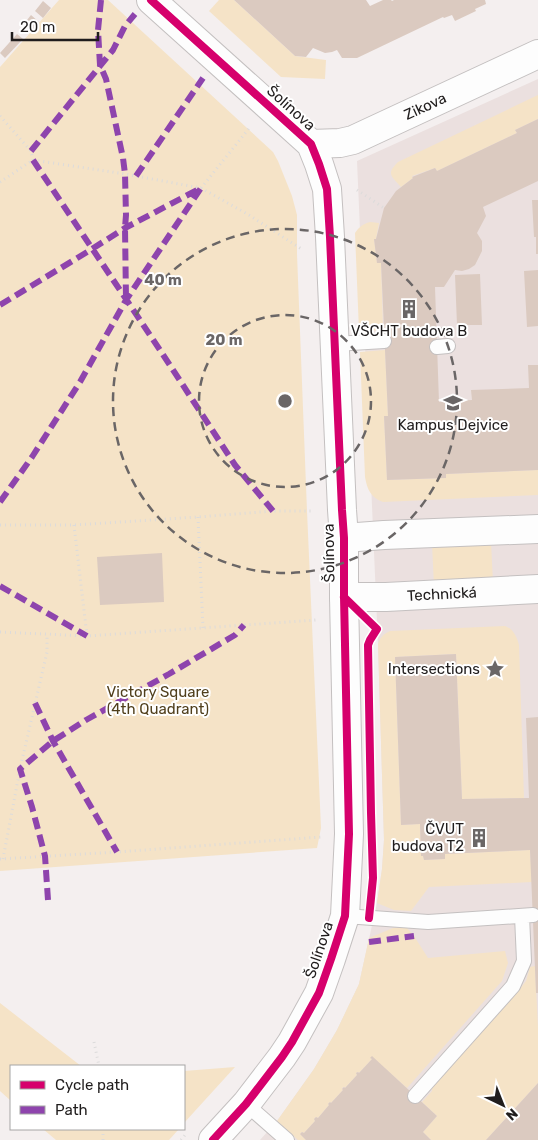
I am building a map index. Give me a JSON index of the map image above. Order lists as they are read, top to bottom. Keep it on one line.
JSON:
{"streets":{"street":["Zikova","Šolínova","Technická"]},"crossings":[["Zikova","Šolínova"],["Šolínova","Technická"]],"parks":["Victory Square (4th Quadrant)"],"places":{"building":["VŠCHT budova B","ČVUT budova T2"],"school or university":["Kampus Dejvice"],"place":["Intersections"]},"legend":["Cycle path","Path"],"scale_bar":"20 m","north":"bottom right","rings":["40 m","20 m"]}
